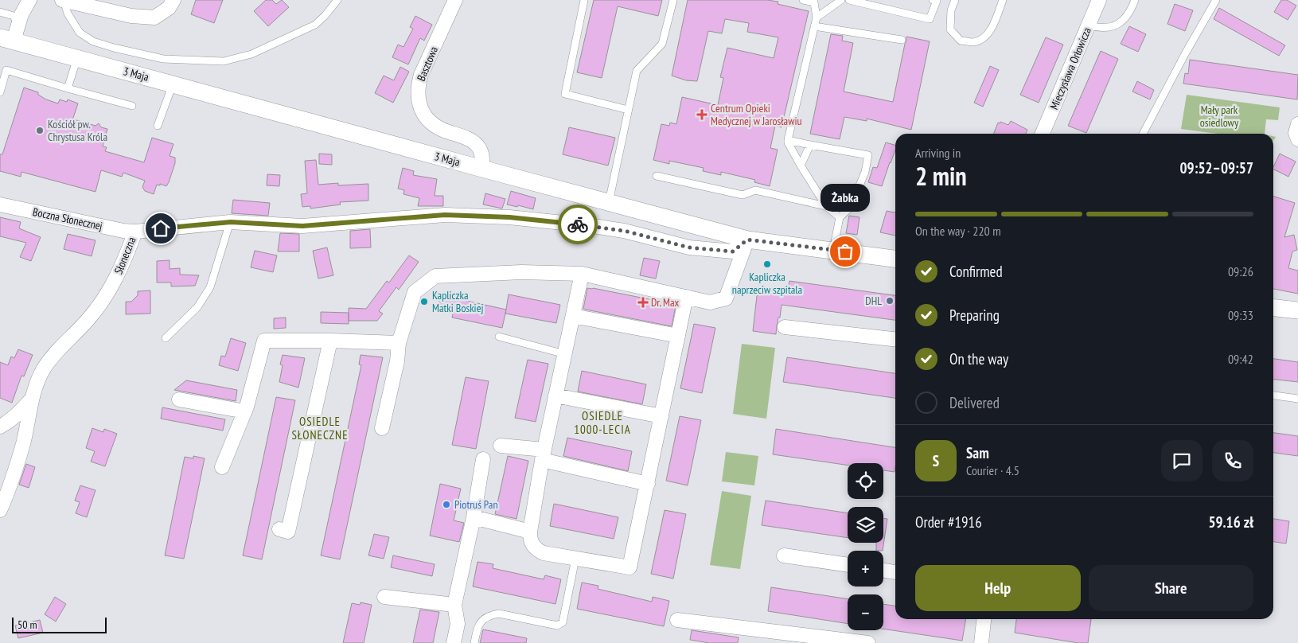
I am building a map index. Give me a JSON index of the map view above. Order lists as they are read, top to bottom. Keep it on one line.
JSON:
{"streets":{"street":["Basztowa","Mieczysława Orłowicza","3 Maja","Boczna Słonecznej","Słoneczna"]},"crossings":[["Basztowa","3 Maja"],["3 Maja","Słoneczna"],["Boczna Słonecznej","Słoneczna"]],"districts":["OSIEDLE 1000-LECIA","OSIEDLE SŁONECZNE"],"parks":["Mały park osiedlowy"],"places":{"health":["Centrum Opieki Medycznej w Jarosławiu","Dr. Max"],"other":["Kościół pw. Chrystusa Króla","Żabka","Kapliczka naprzeciw szpitala","DHL","Kapliczka Matki Boskiej","Piotruś Pan"]},"scale_bar":"50 m","page":{"heading":["2 min","Arriving in","09:52–09:57"],"panel":["Sam","Courier · 4.5","Order #1916","59.16 zł"],"bubble":"Żabka","bar":"On the way · 220 m","list":[["Confirmed","09:26"],["Preparing","09:33"],["On the way","09:42"],"Delivered"],"round":"S","map_buttons":["+","−"],"buttons":["Help","Share"],"scale":"50 m"}}
